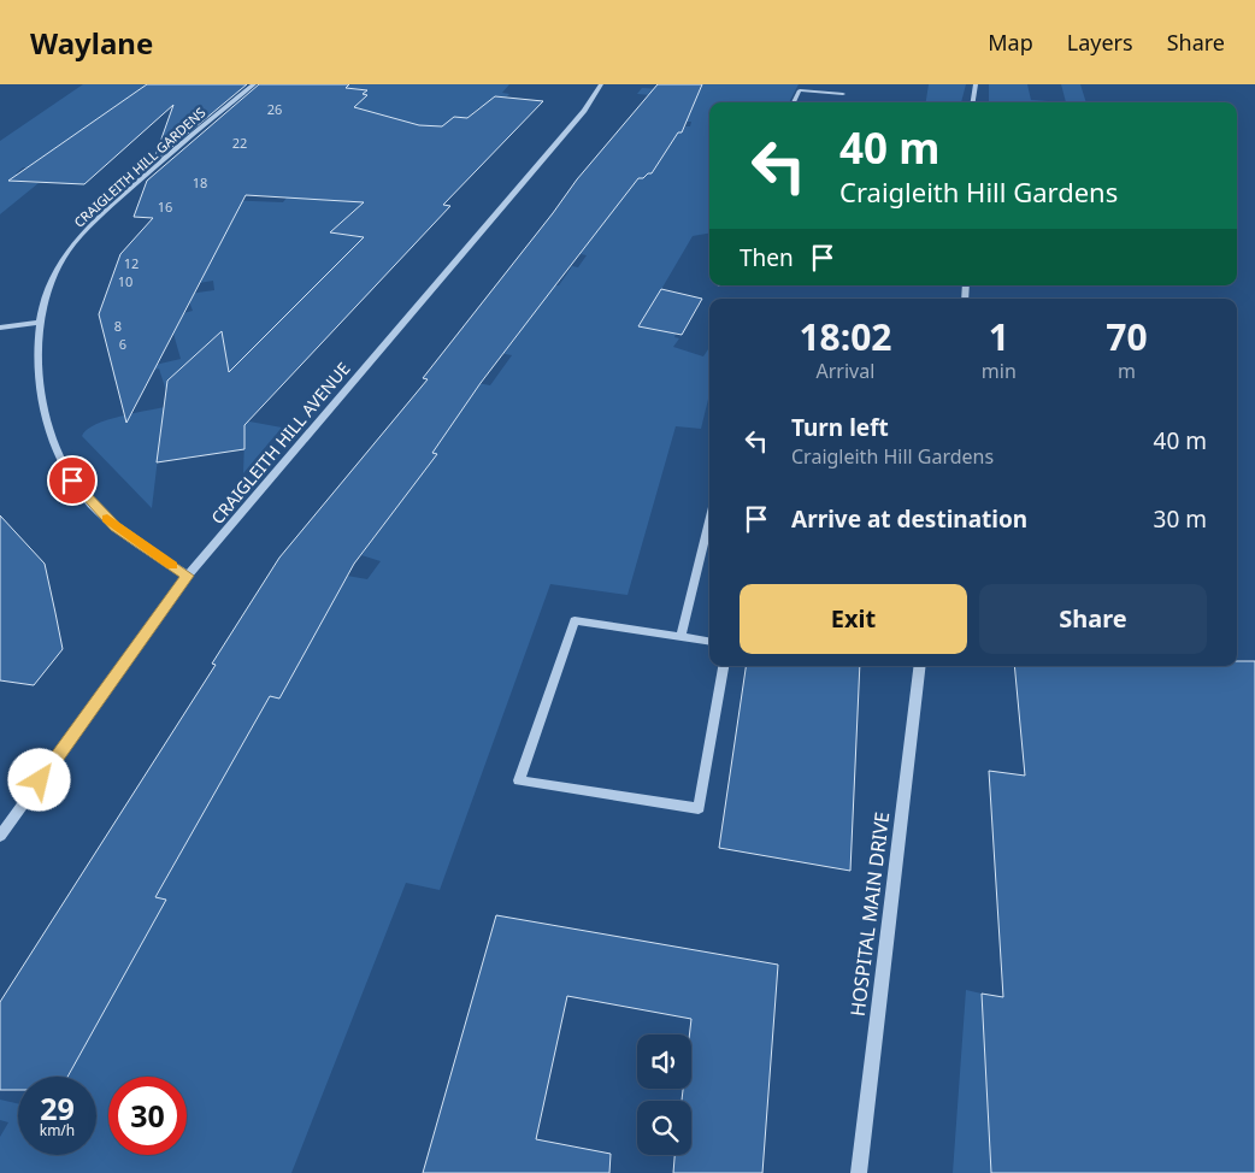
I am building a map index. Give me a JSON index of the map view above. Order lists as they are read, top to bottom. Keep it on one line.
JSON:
{"streets":{"street":["CRAIGLEITH HILL GARDENS","CRAIGLEITH HILL AVENUE","HOSPITAL MAIN DRIVE"]},"crossings":[["CRAIGLEITH HILL GARDENS","CRAIGLEITH HILL AVENUE"]],"house_numbers":["26","22","18","16","12","10","8","6"],"page":{"header":"Waylane","nav":["Map","Layers","Share"],"turn":["40 m","Craigleith Hill Gardens"],"then":"Then","eta":["18:02","Arrival","1","min","70","m"],"list":[{"name":"Turn left","note":"Craigleith Hill Gardens","value":"40 m"},{"name":"Arrive at destination","value":"30 m"}],"buttons":["Exit","Share"],"speed":"29 km/h","limit":"30"}}
